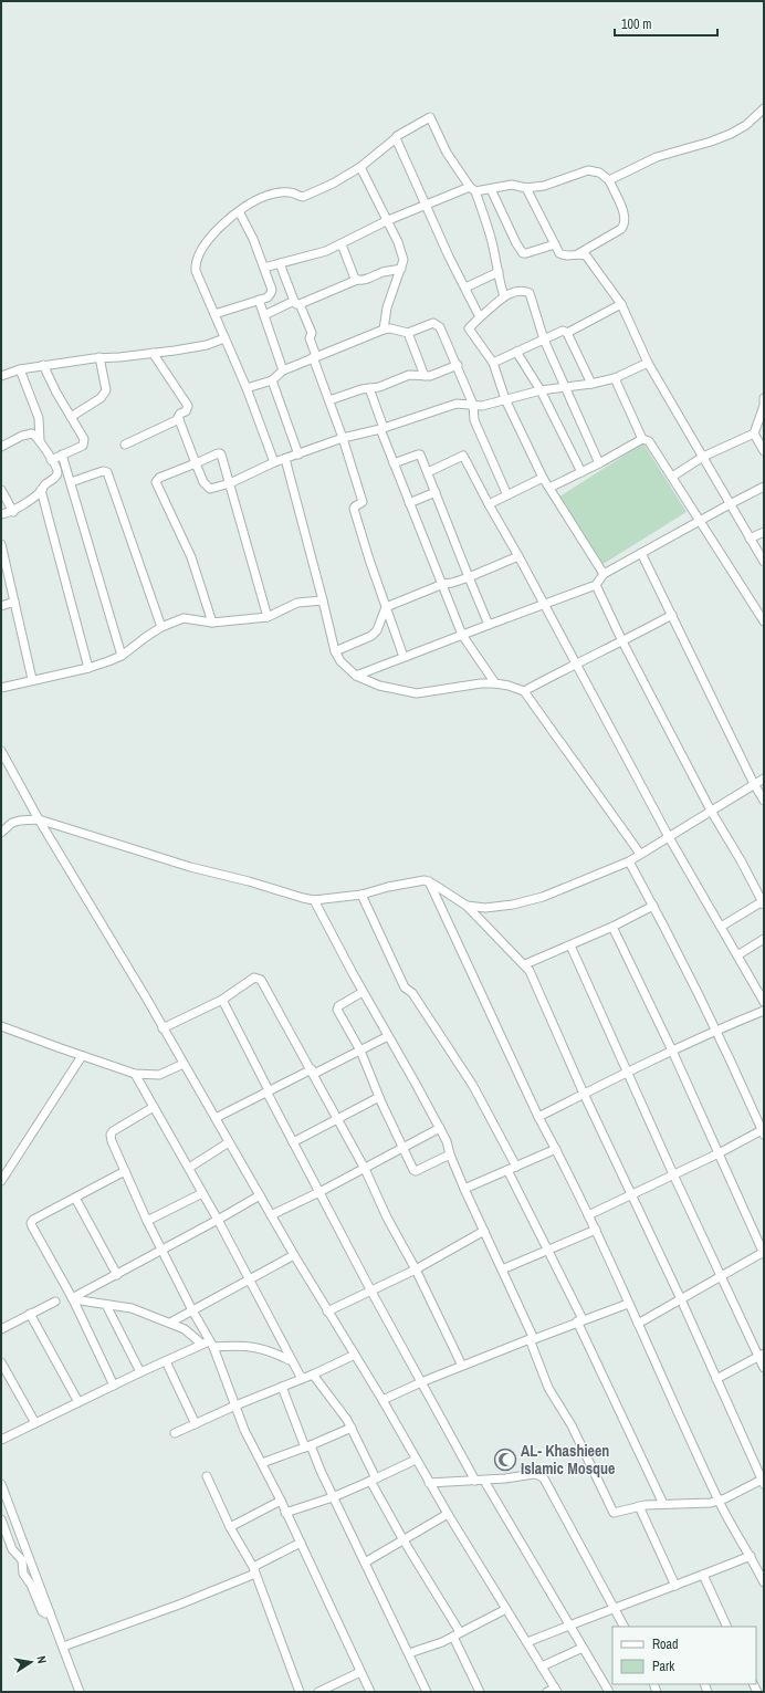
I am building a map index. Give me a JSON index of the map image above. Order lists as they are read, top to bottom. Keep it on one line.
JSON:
{"places":{"mosque":["AL- Khashieen Islamic Mosque"]},"legend":["Road","Park"],"scale_bar":"100 m","north":"right"}
